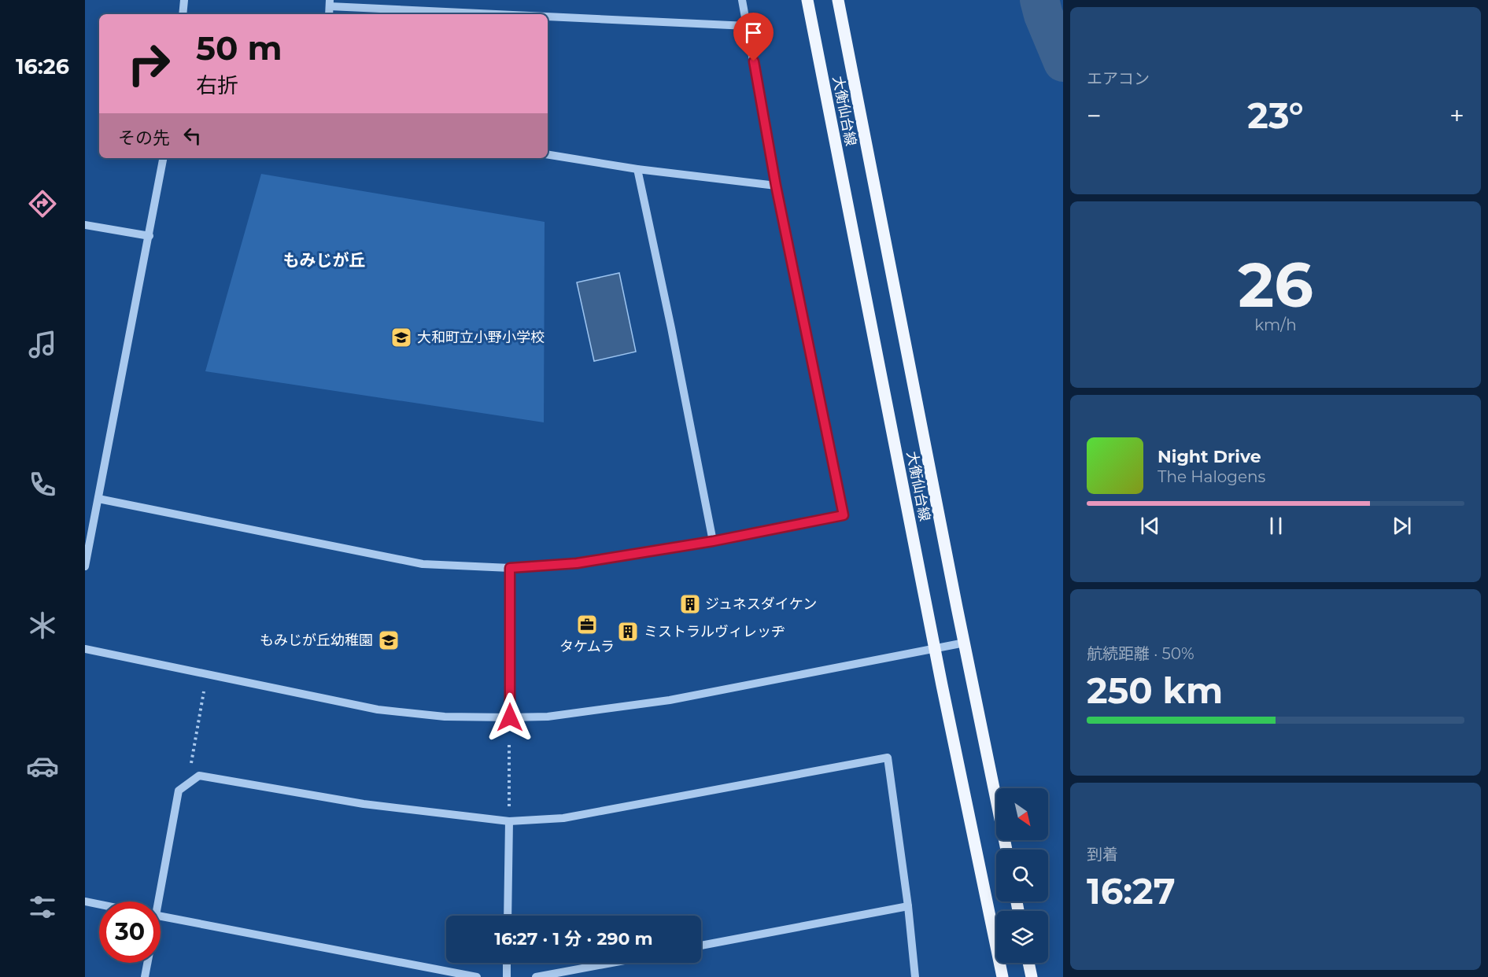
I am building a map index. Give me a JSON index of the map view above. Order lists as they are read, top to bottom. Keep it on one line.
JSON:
{"streets":{"main road":["大衡仙台線"]},"districts":["もみじが丘"],"places":{"school or university":["大和町立小野小学校","もみじが丘幼稚園"],"building":["ジュネスダイケン","ミストラルヴィレッヂ"],"office":["タケムラ"]},"north":"bottom right","page":{"tabs":"16:26","tile":["エアコン",["26","km/h"],["航続距離 · 50%","250 km"],["到着","16:27"]],"turn":["50 m","右折"],"heat":["−","23°","+"],"then":"その先","song":["Night Drive","The Halogens"],"limit":"30","trip":"16:27 · 1 分 · 290 m"}}
